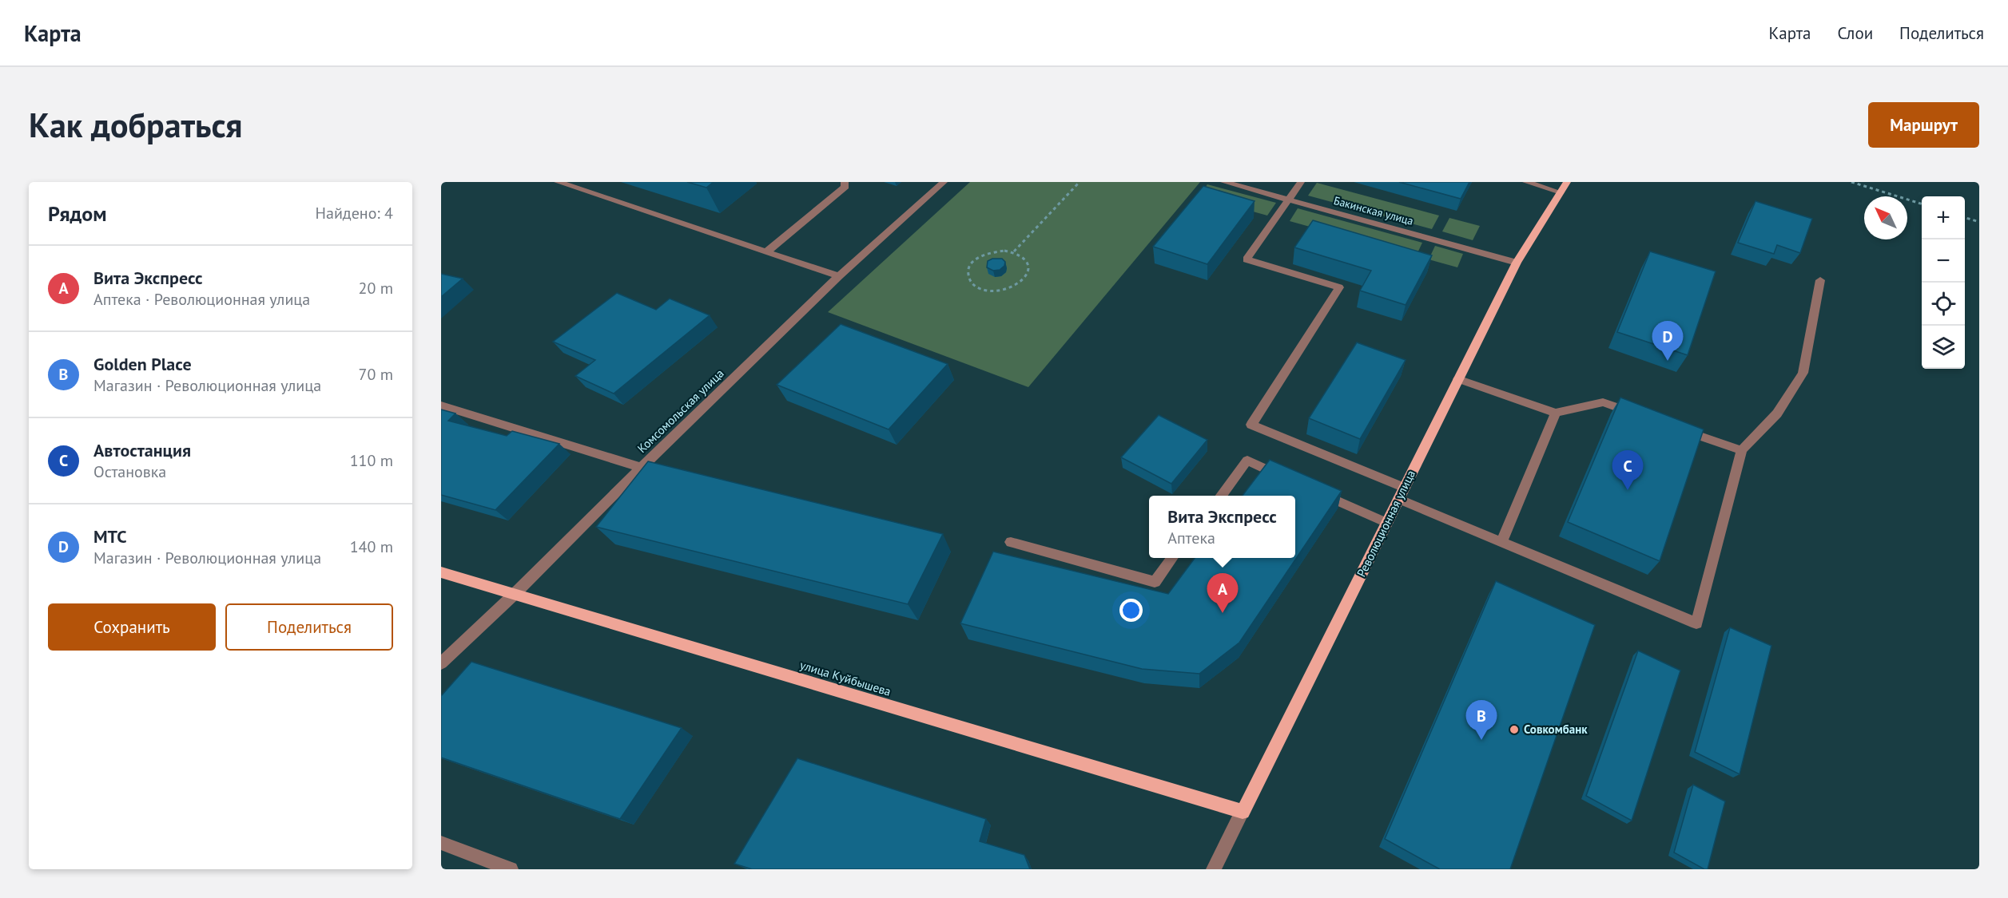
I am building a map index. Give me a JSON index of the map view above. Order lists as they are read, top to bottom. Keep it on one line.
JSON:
{"streets":{"main road":["Революционная улица","улица Куйбышева"],"street":["Бакинская улица","Комсомольская улица"]},"crossings":[["Бакинская улица","Революционная улица"],["Комсомольская улица","улица Куйбышева"],["Революционная улица","улица Куйбышева"]],"places":["Совкомбанк"],"north":"top left","page":{"header":"Карта","nav":["Карта","Слои","Поделиться"],"buttons":["Маршрут",["Сохранить","Поделиться"]],"title":"Как добраться","heading":["Рядом","Найдено: 4"],"map_buttons":["+","−"],"list":[{"mark":"A","name":"Вита Экспресс","note":"Аптека · Революционная улица","value":"20 m"},{"mark":"B","name":"Golden Place","note":"Магазин · Революционная улица","value":"70 m"},{"mark":"C","name":"Автостанция","note":"Остановка","value":"110 m"},{"mark":"D","name":"МТС","note":"Магазин · Революционная улица","value":"140 m"}],"pins":["D","C","A","B"],"popup":["Вита Экспресс","Аптека"]}}
